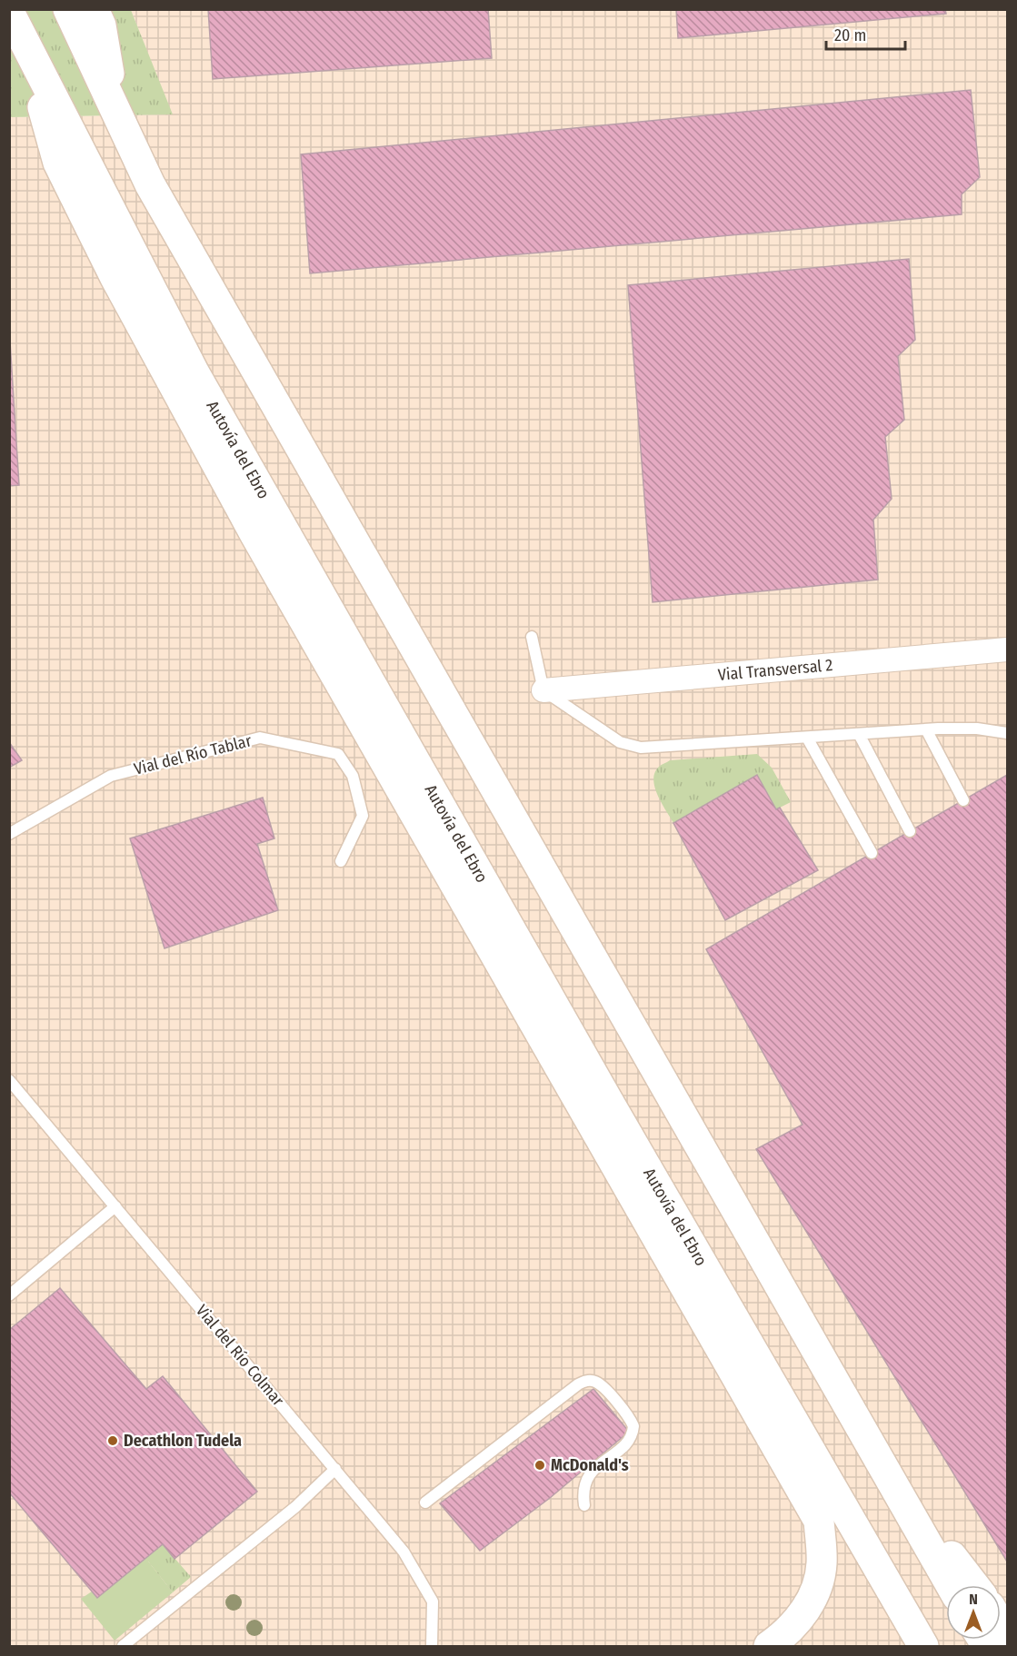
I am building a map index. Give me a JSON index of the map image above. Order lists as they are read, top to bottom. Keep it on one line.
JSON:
{"streets":{"highway":["Autovía del Ebro"],"street":["Vial Transversal 2"],"lane":["Vial del Río Tablar","Vial del Río Colmar"]},"places":["Decathlon Tudela","McDonald's"],"scale_bar":"20 m","north":"top"}
